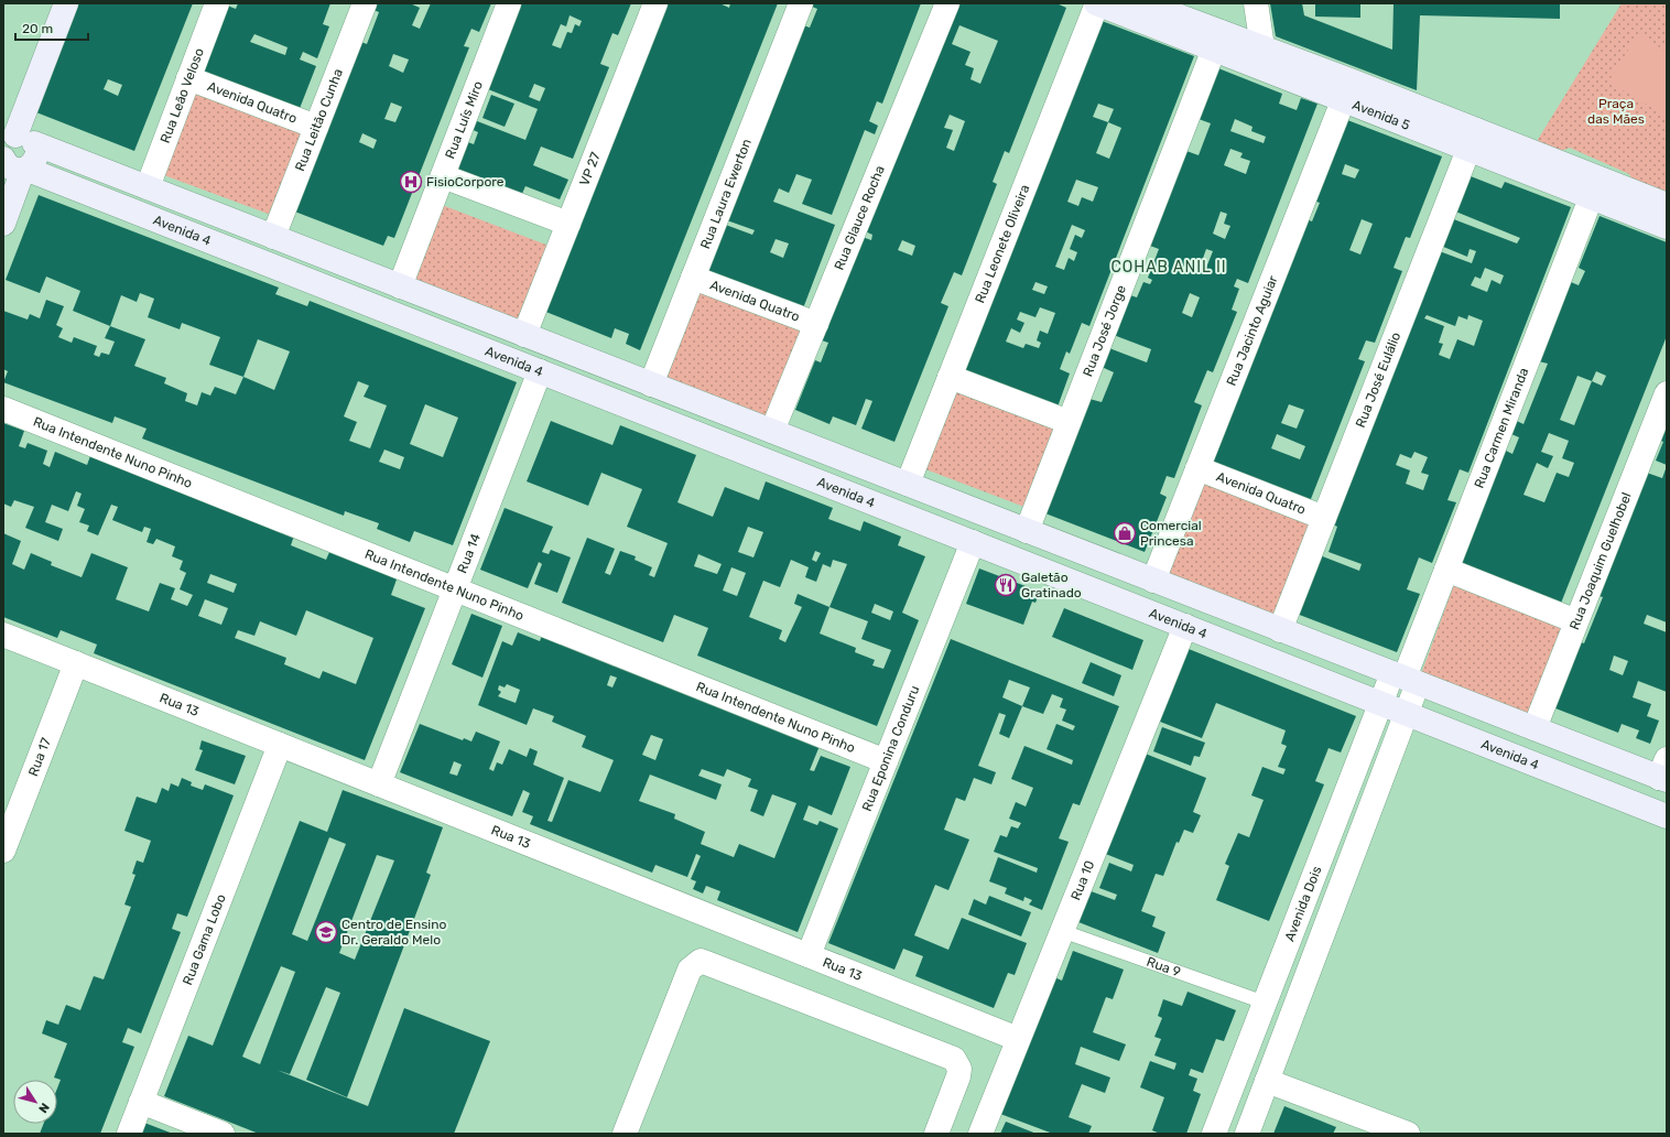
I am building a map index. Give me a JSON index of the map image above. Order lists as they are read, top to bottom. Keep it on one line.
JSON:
{"streets":{"main road":["Avenida 5","Avenida 4"],"street":["Rua Leão Veloso","Avenida Quatro","Rua Leitão Cunha","Rua Luís Miro","VP 27","Rua Laura Ewerton","Rua Glauce Rocha","Rua Leonete Oliveira","Rua José Jorge","Rua Jacinto Aguiar","Rua José Eulálio","Rua Carmen Miranda","Rua Intendente Nuno Pinho","Rua 14","Rua Joaquim Guelhobel","Rua 13","Rua Eponina Conduru","Rua 17","Rua 10","Avenida Dois","Rua Gama Lobo"],"lane":["Rua 9"]},"crossings":[["Rua Leão Veloso","Avenida Quatro"],["Rua Leão Veloso","Avenida 4"],["Avenida Quatro","Rua Leitão Cunha"],["Avenida Quatro","Rua Laura Ewerton"],["Avenida Quatro","Rua Glauce Rocha"],["Avenida Quatro","Rua Jacinto Aguiar"],["Avenida Quatro","Rua José Eulálio"],["Avenida 5","Rua Leonete Oliveira"],["Avenida 5","Rua José Jorge"],["Avenida 5","Rua Jacinto Aguiar"],["Avenida 5","Rua José Eulálio"],["Avenida 5","Rua Carmen Miranda"],["Rua Leitão Cunha","Avenida 4"],["Rua Luís Miro","Avenida 4"],["VP 27","Avenida 4"],["Rua Laura Ewerton","Avenida 4"],["Rua Glauce Rocha","Avenida 4"],["Avenida 4","Rua Leonete Oliveira"],["Avenida 4","Rua José Jorge"],["Avenida 4","Rua Jacinto Aguiar"],["Avenida 4","Rua José Eulálio"],["Avenida 4","Rua Carmen Miranda"],["Avenida 4","Rua 14"],["Avenida 4","Rua Joaquim Guelhobel"],["Avenida 4","Rua Eponina Conduru"],["Avenida 4","Rua 10"],["Avenida 4","Avenida Dois"],["Rua Carmen Miranda","Avenida Dois"],["Rua Intendente Nuno Pinho","Rua 14"],["Rua Intendente Nuno Pinho","Rua Eponina Conduru"],["Rua 14","Rua 13"],["Rua 13","Rua Eponina Conduru"],["Rua 13","Rua 17"],["Rua 13","Rua 10"],["Rua 13","Rua Gama Lobo"],["Rua 10","Rua 9"],["Avenida Dois","Rua 9"]],"districts":["COHAB ANIL II"],"parks":["Praça das Mães"],"places":{"hospital":["FisioCorpore"],"shop":["Comercial Princesa"],"restaurant":["Galetão Gratinado"],"school or university":["Centro de Ensino Dr. Geraldo Melo"]},"scale_bar":"20 m","north":"bottom right"}
